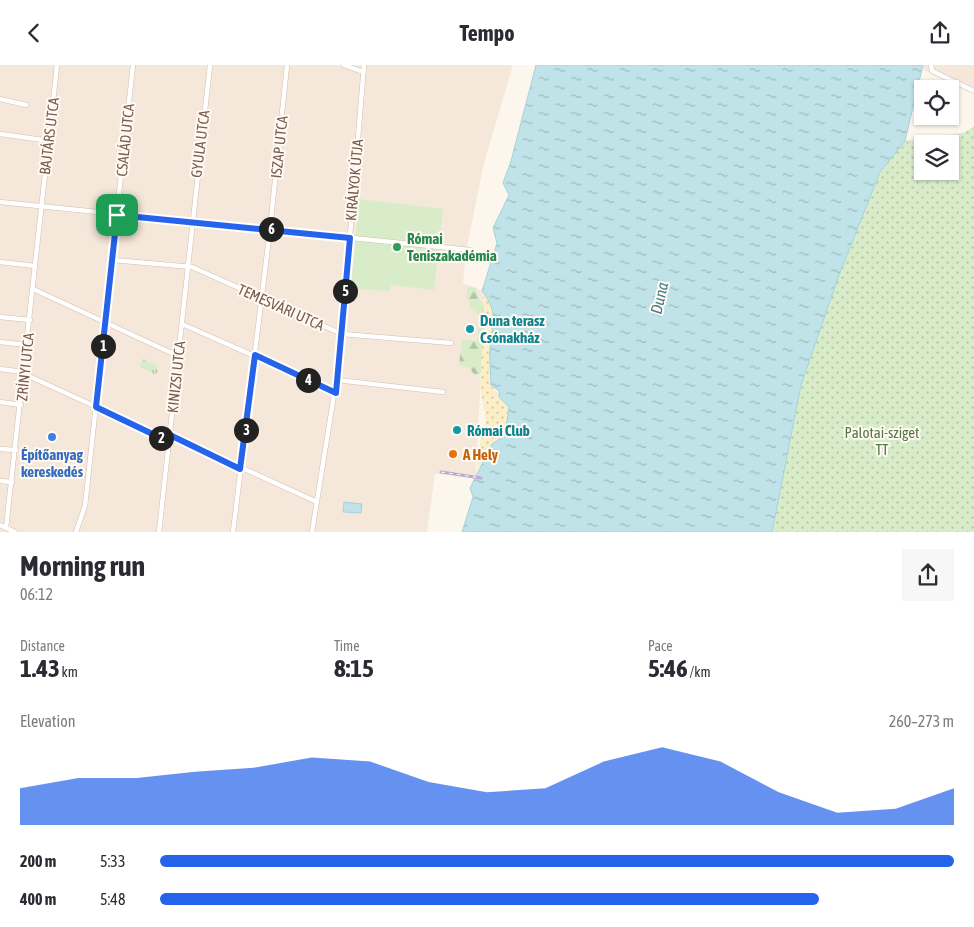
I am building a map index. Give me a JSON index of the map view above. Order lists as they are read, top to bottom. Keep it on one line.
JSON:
{"streets":{"street":["BAJTÁRS UTCA","CSALÁD UTCA","GYULA UTCA","ISZAP UTCA","KIRÁLYOK ÚTJA","TEMESVÁRI UTCA","ZRÍNYI UTCA","KINIZSI UTCA"]},"crossings":[["BAJTÁRS UTCA","ZRÍNYI UTCA"],["CSALÁD UTCA","TEMESVÁRI UTCA"],["GYULA UTCA","KINIZSI UTCA"],["ISZAP UTCA","TEMESVÁRI UTCA"],["KIRÁLYOK ÚTJA","TEMESVÁRI UTCA"],["TEMESVÁRI UTCA","KINIZSI UTCA"]],"water":["Duna"],"parks":["Palotai-sziget TT"],"places":["Római Teniszakadémia","Duna terasz Csónakház","Római Club","Építőanyag kereskedés","A Hely"],"page":{"header":"Tempo","pins":["6","5","1","4","3","2"],"heading":["Morning run","06:12"],"stats":[["Distance","1.43 km"],["Time","8:15"],["Pace","5:46 /km"]],"chart":["Elevation","260–273 m"],"list":[{"name":"200 m","note":"5:33"},{"name":"400 m","note":"5:48"}]}}
